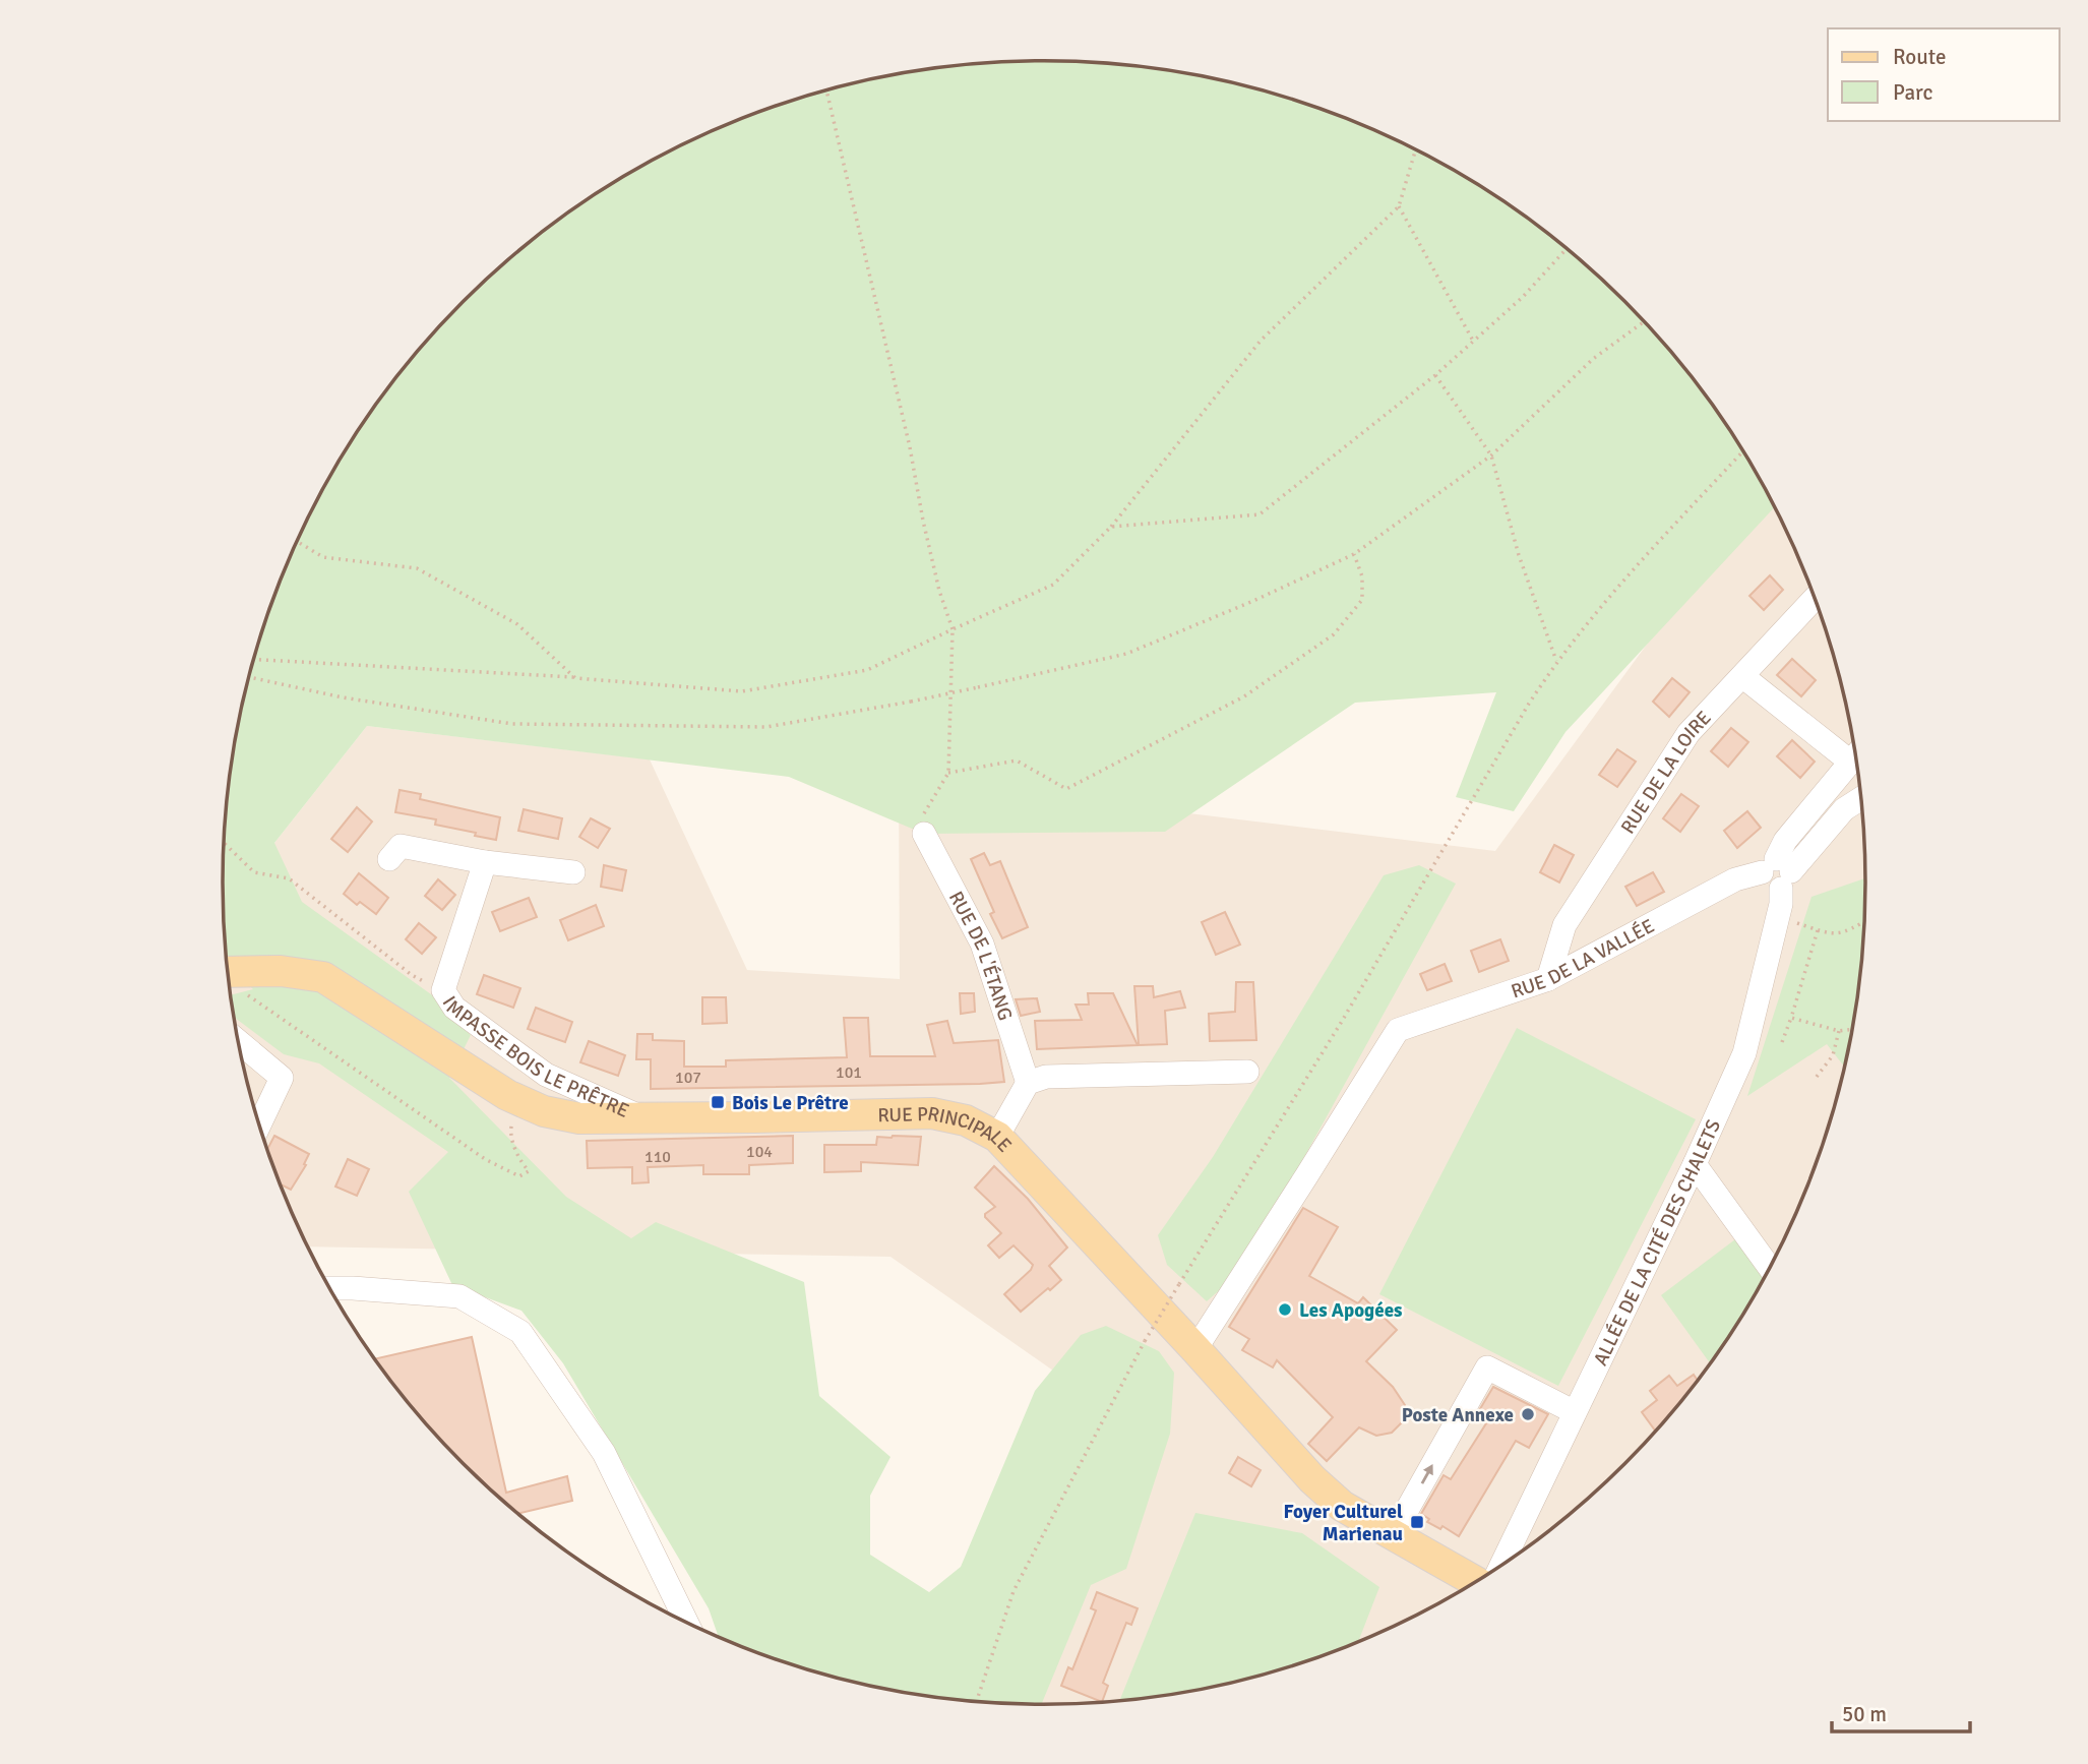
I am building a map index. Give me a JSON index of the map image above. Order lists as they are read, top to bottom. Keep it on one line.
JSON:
{"streets":{"main road":["RUE PRINCIPALE"],"street":["RUE DE LA LOIRE","RUE DE L'ÉTANG","RUE DE LA VALLÉE","IMPASSE BOIS LE PRÊTRE","ALLÉE DE LA CITÉ DES CHALETS"]},"crossings":[["RUE DE LA LOIRE","RUE DE LA VALLÉE"],["RUE DE LA VALLÉE","RUE PRINCIPALE"],["RUE DE LA VALLÉE","ALLÉE DE LA CITÉ DES CHALETS"],["IMPASSE BOIS LE PRÊTRE","RUE PRINCIPALE"]],"places":{"transit":["Bois Le Prêtre","Foyer Culturel Marienau"],"other":["Les Apogées","Poste Annexe"]},"house_numbers":["101","107","104","110"],"legend":["Route","Parc"],"scale_bar":"50 m"}
